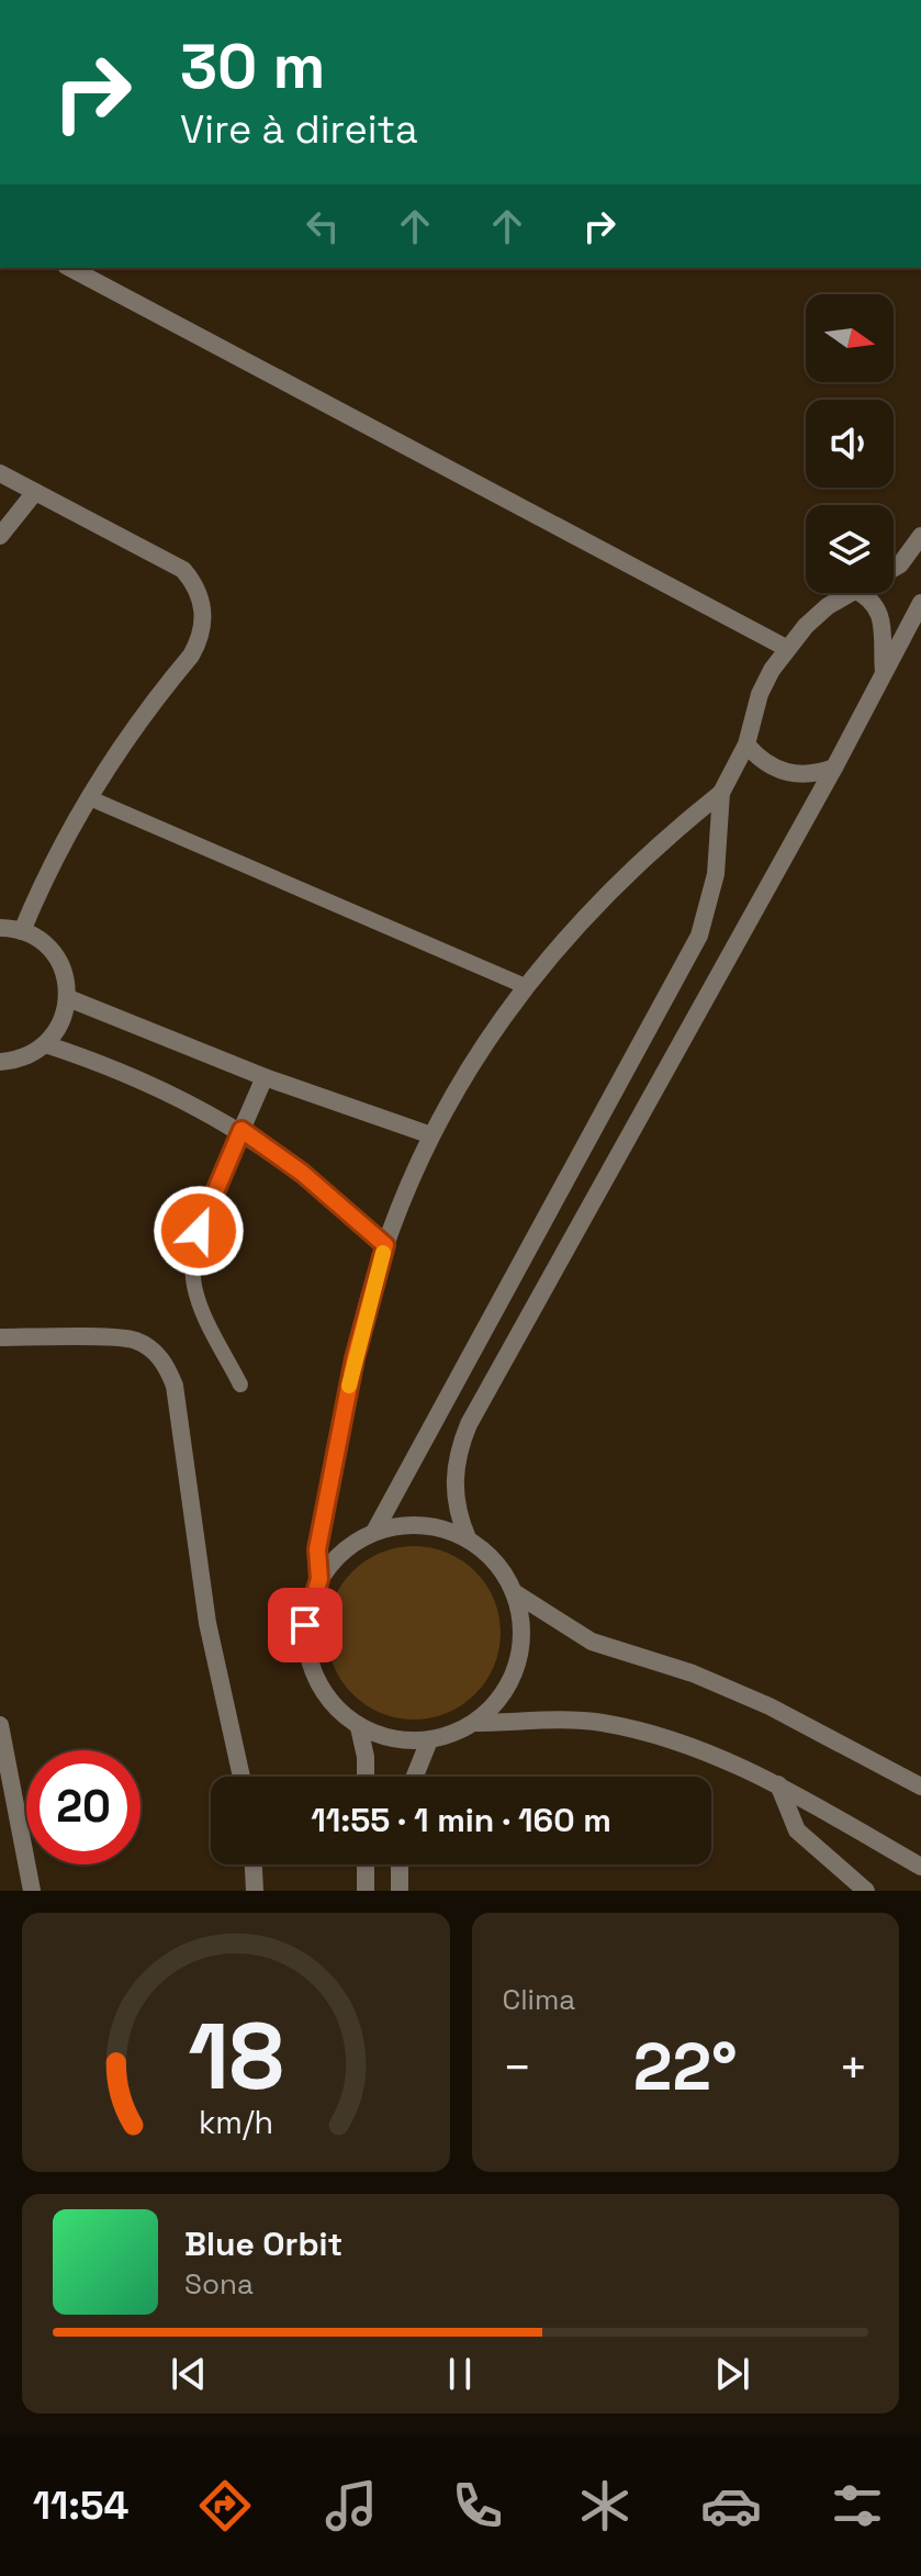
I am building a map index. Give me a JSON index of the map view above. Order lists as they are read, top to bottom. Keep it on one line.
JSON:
{"north":"right","page":{"turn":["30 m","Vire à direita"],"limit":"20","trip":"11:55 · 1 min · 160 m","tile":"Clima","heat":["−","22°","+"],"song":["Blue Orbit","Sona"],"tabs":"11:54","gauge":["18","km/h"]}}
